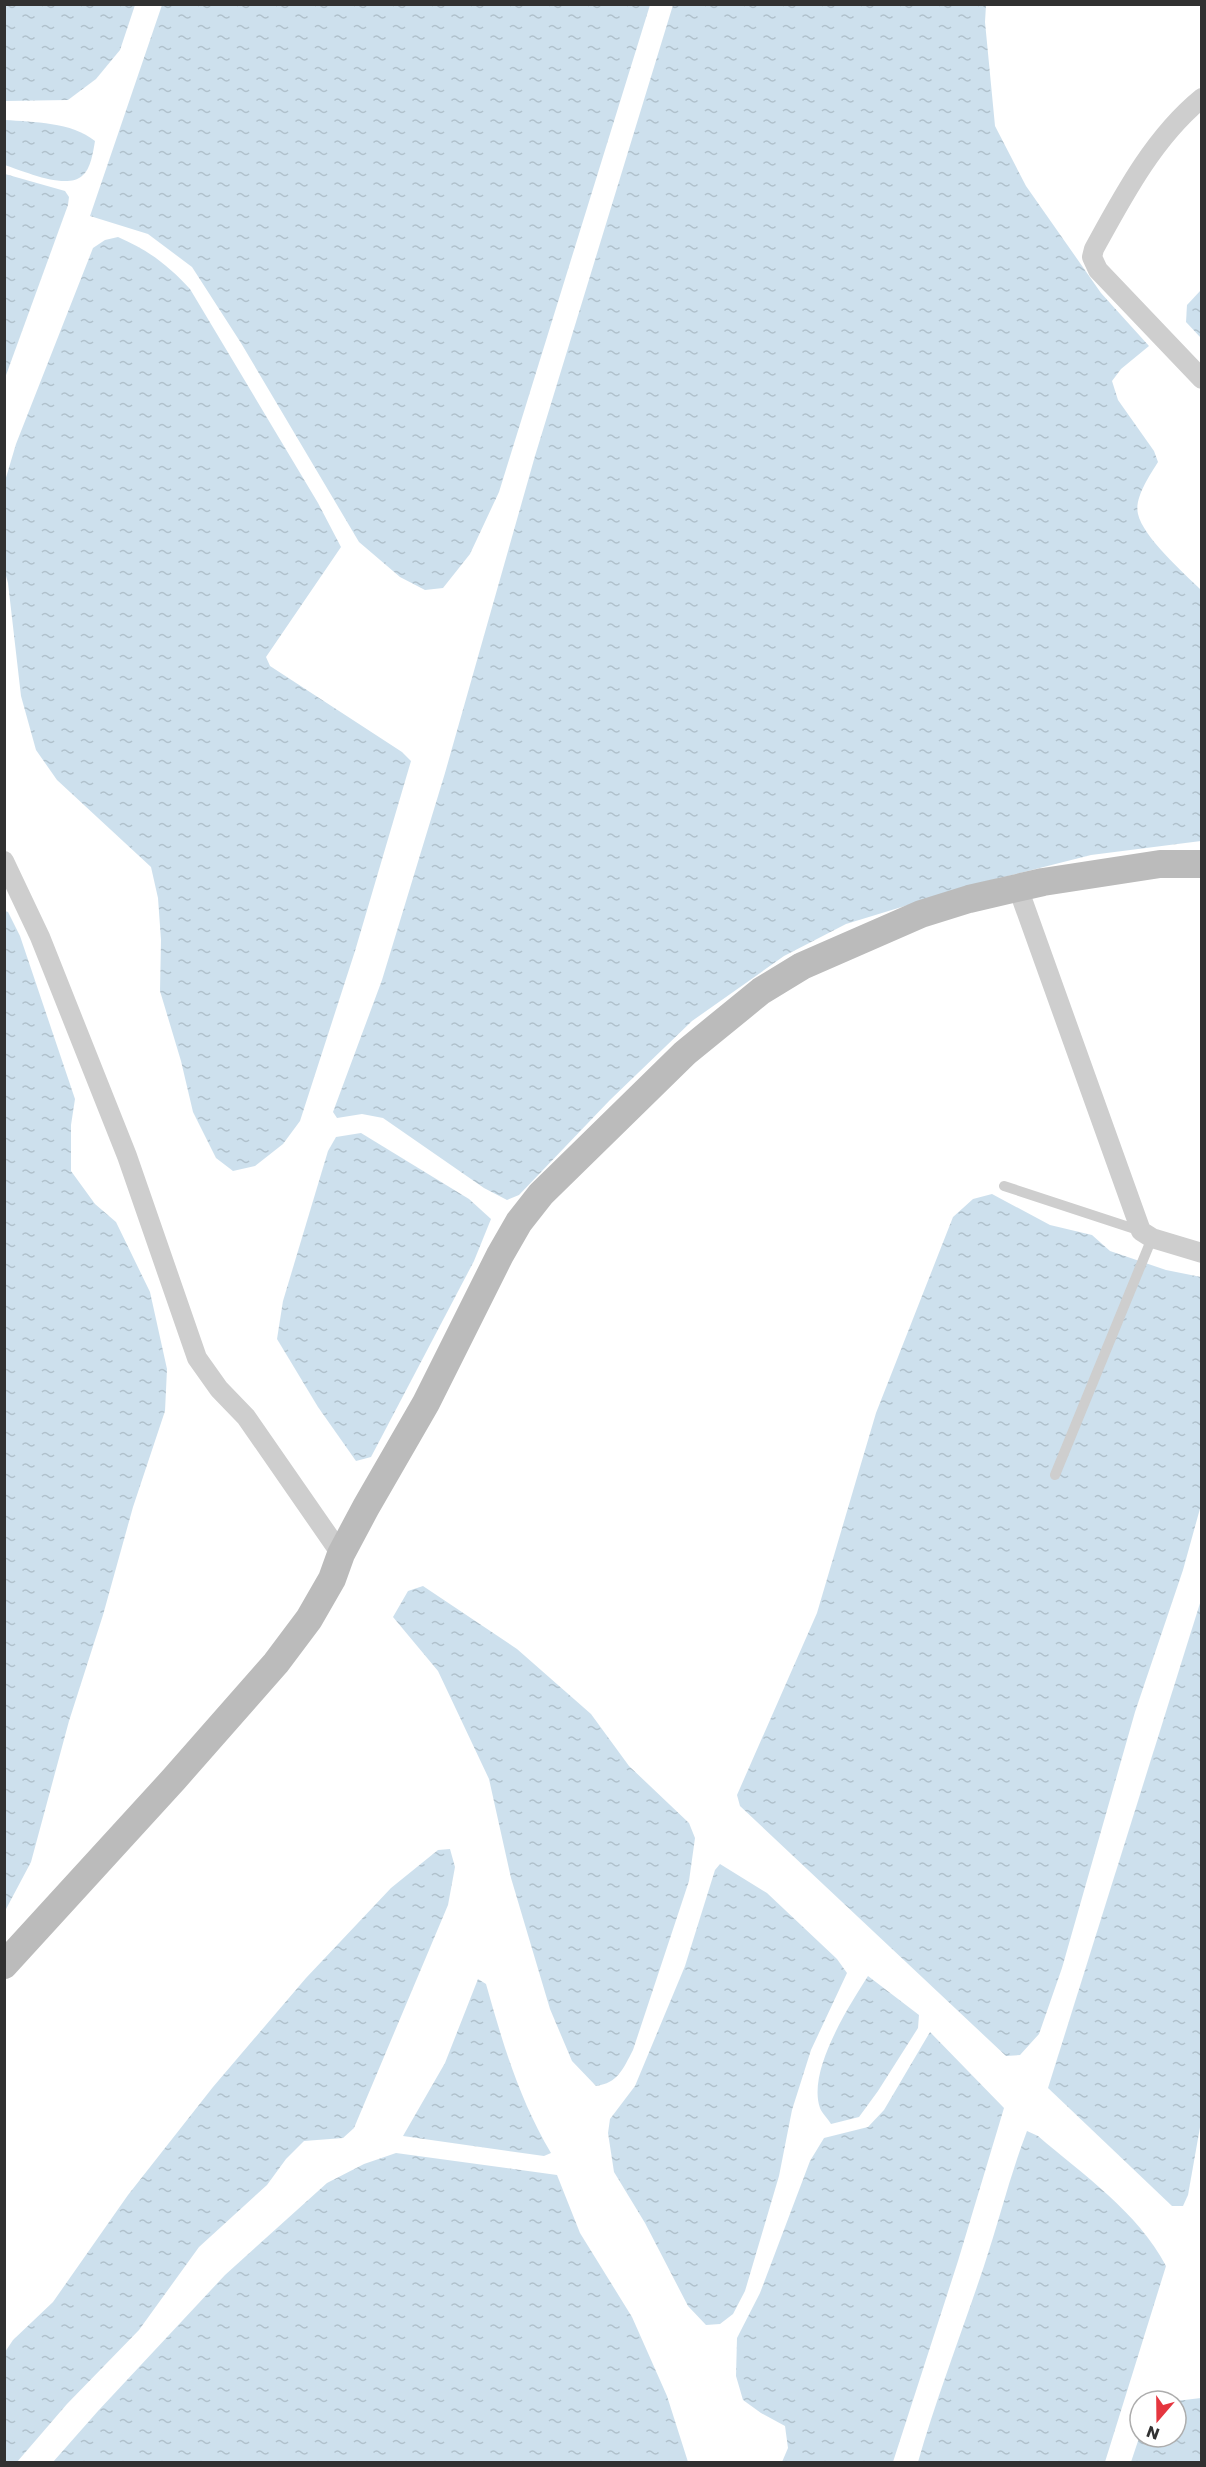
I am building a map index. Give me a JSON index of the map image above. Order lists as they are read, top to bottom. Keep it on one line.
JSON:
{"north":"bottom"}
